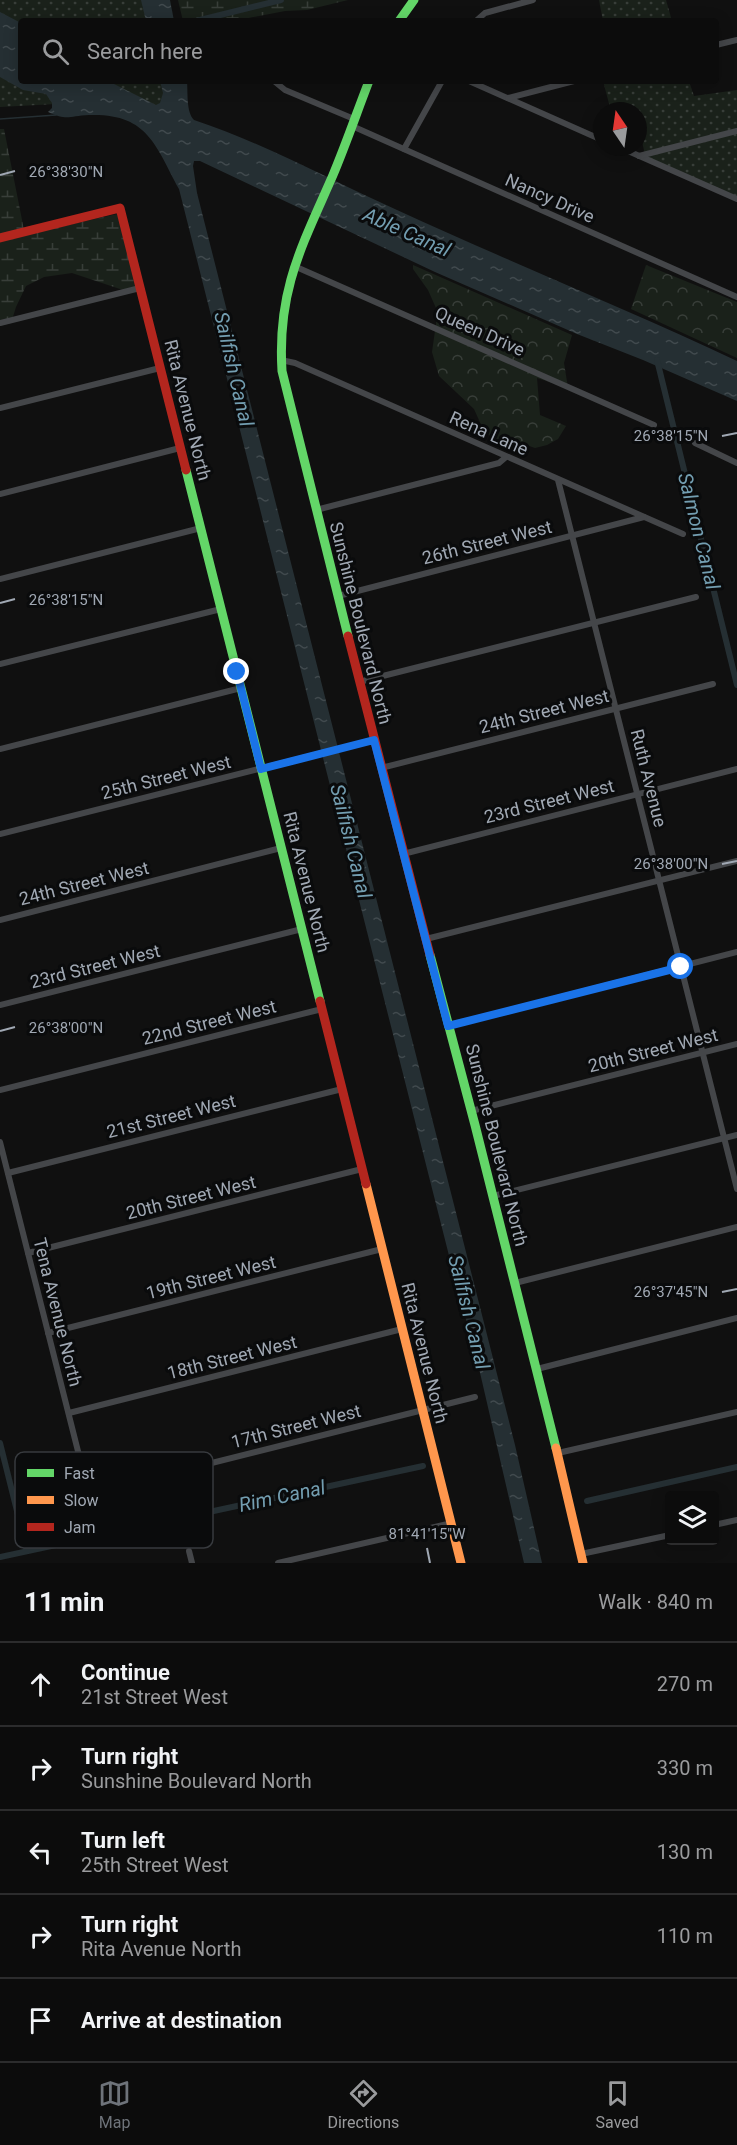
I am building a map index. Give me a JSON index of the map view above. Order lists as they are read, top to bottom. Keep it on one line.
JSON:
{"streets":{"street":["Nancy Drive","Queen Drive","Rita Avenue North","Rena Lane","26th Street West","Sunshine Boulevard North","24th Street West","25th Street West","Ruth Avenue","23rd Street West","22nd Street West","20th Street West","21st Street West","19th Street West","Tena Avenue North","18th Street West","17th Street West"]},"crossings":[["Nancy Drive","Sunshine Boulevard North"],["Queen Drive","Sunshine Boulevard North"],["Rita Avenue North","24th Street West"],["Rita Avenue North","25th Street West"],["Rita Avenue North","23rd Street West"],["Rita Avenue North","22nd Street West"],["Rita Avenue North","20th Street West"],["Rita Avenue North","21st Street West"],["Rita Avenue North","19th Street West"],["Rita Avenue North","18th Street West"],["Rita Avenue North","17th Street West"],["Rena Lane","26th Street West"],["Rena Lane","Sunshine Boulevard North"],["Rena Lane","Ruth Avenue"],["26th Street West","Sunshine Boulevard North"],["26th Street West","Ruth Avenue"],["Sunshine Boulevard North","24th Street West"],["Sunshine Boulevard North","25th Street West"],["Sunshine Boulevard North","23rd Street West"],["Sunshine Boulevard North","20th Street West"],["24th Street West","Ruth Avenue"],["Ruth Avenue","23rd Street West"],["Ruth Avenue","20th Street West"],["20th Street West","Tena Avenue North"],["21st Street West","Tena Avenue North"],["19th Street West","Tena Avenue North"],["Tena Avenue North","18th Street West"]],"water":["Able Canal","Sailfish Canal","Salmon Canal","Rim Canal"],"legend":["Fast","Slow","Jam"],"north":"top","page":{"search":"Search here","heading":["11 min","Walk · 840 m"],"list":[["Continue","21st Street West","270 m"],["Turn right","Sunshine Boulevard North","330 m"],["Turn left","25th Street West","130 m"],["Turn right","Rita Avenue North","110 m"],"Arrive at destination"],"nav":["Map","Directions","Saved"]},"coordinates":["26°38'30\"N","26°38'15\"N","26°38'00\"N","26°37'45\"N","81°41'15\"W"]}
